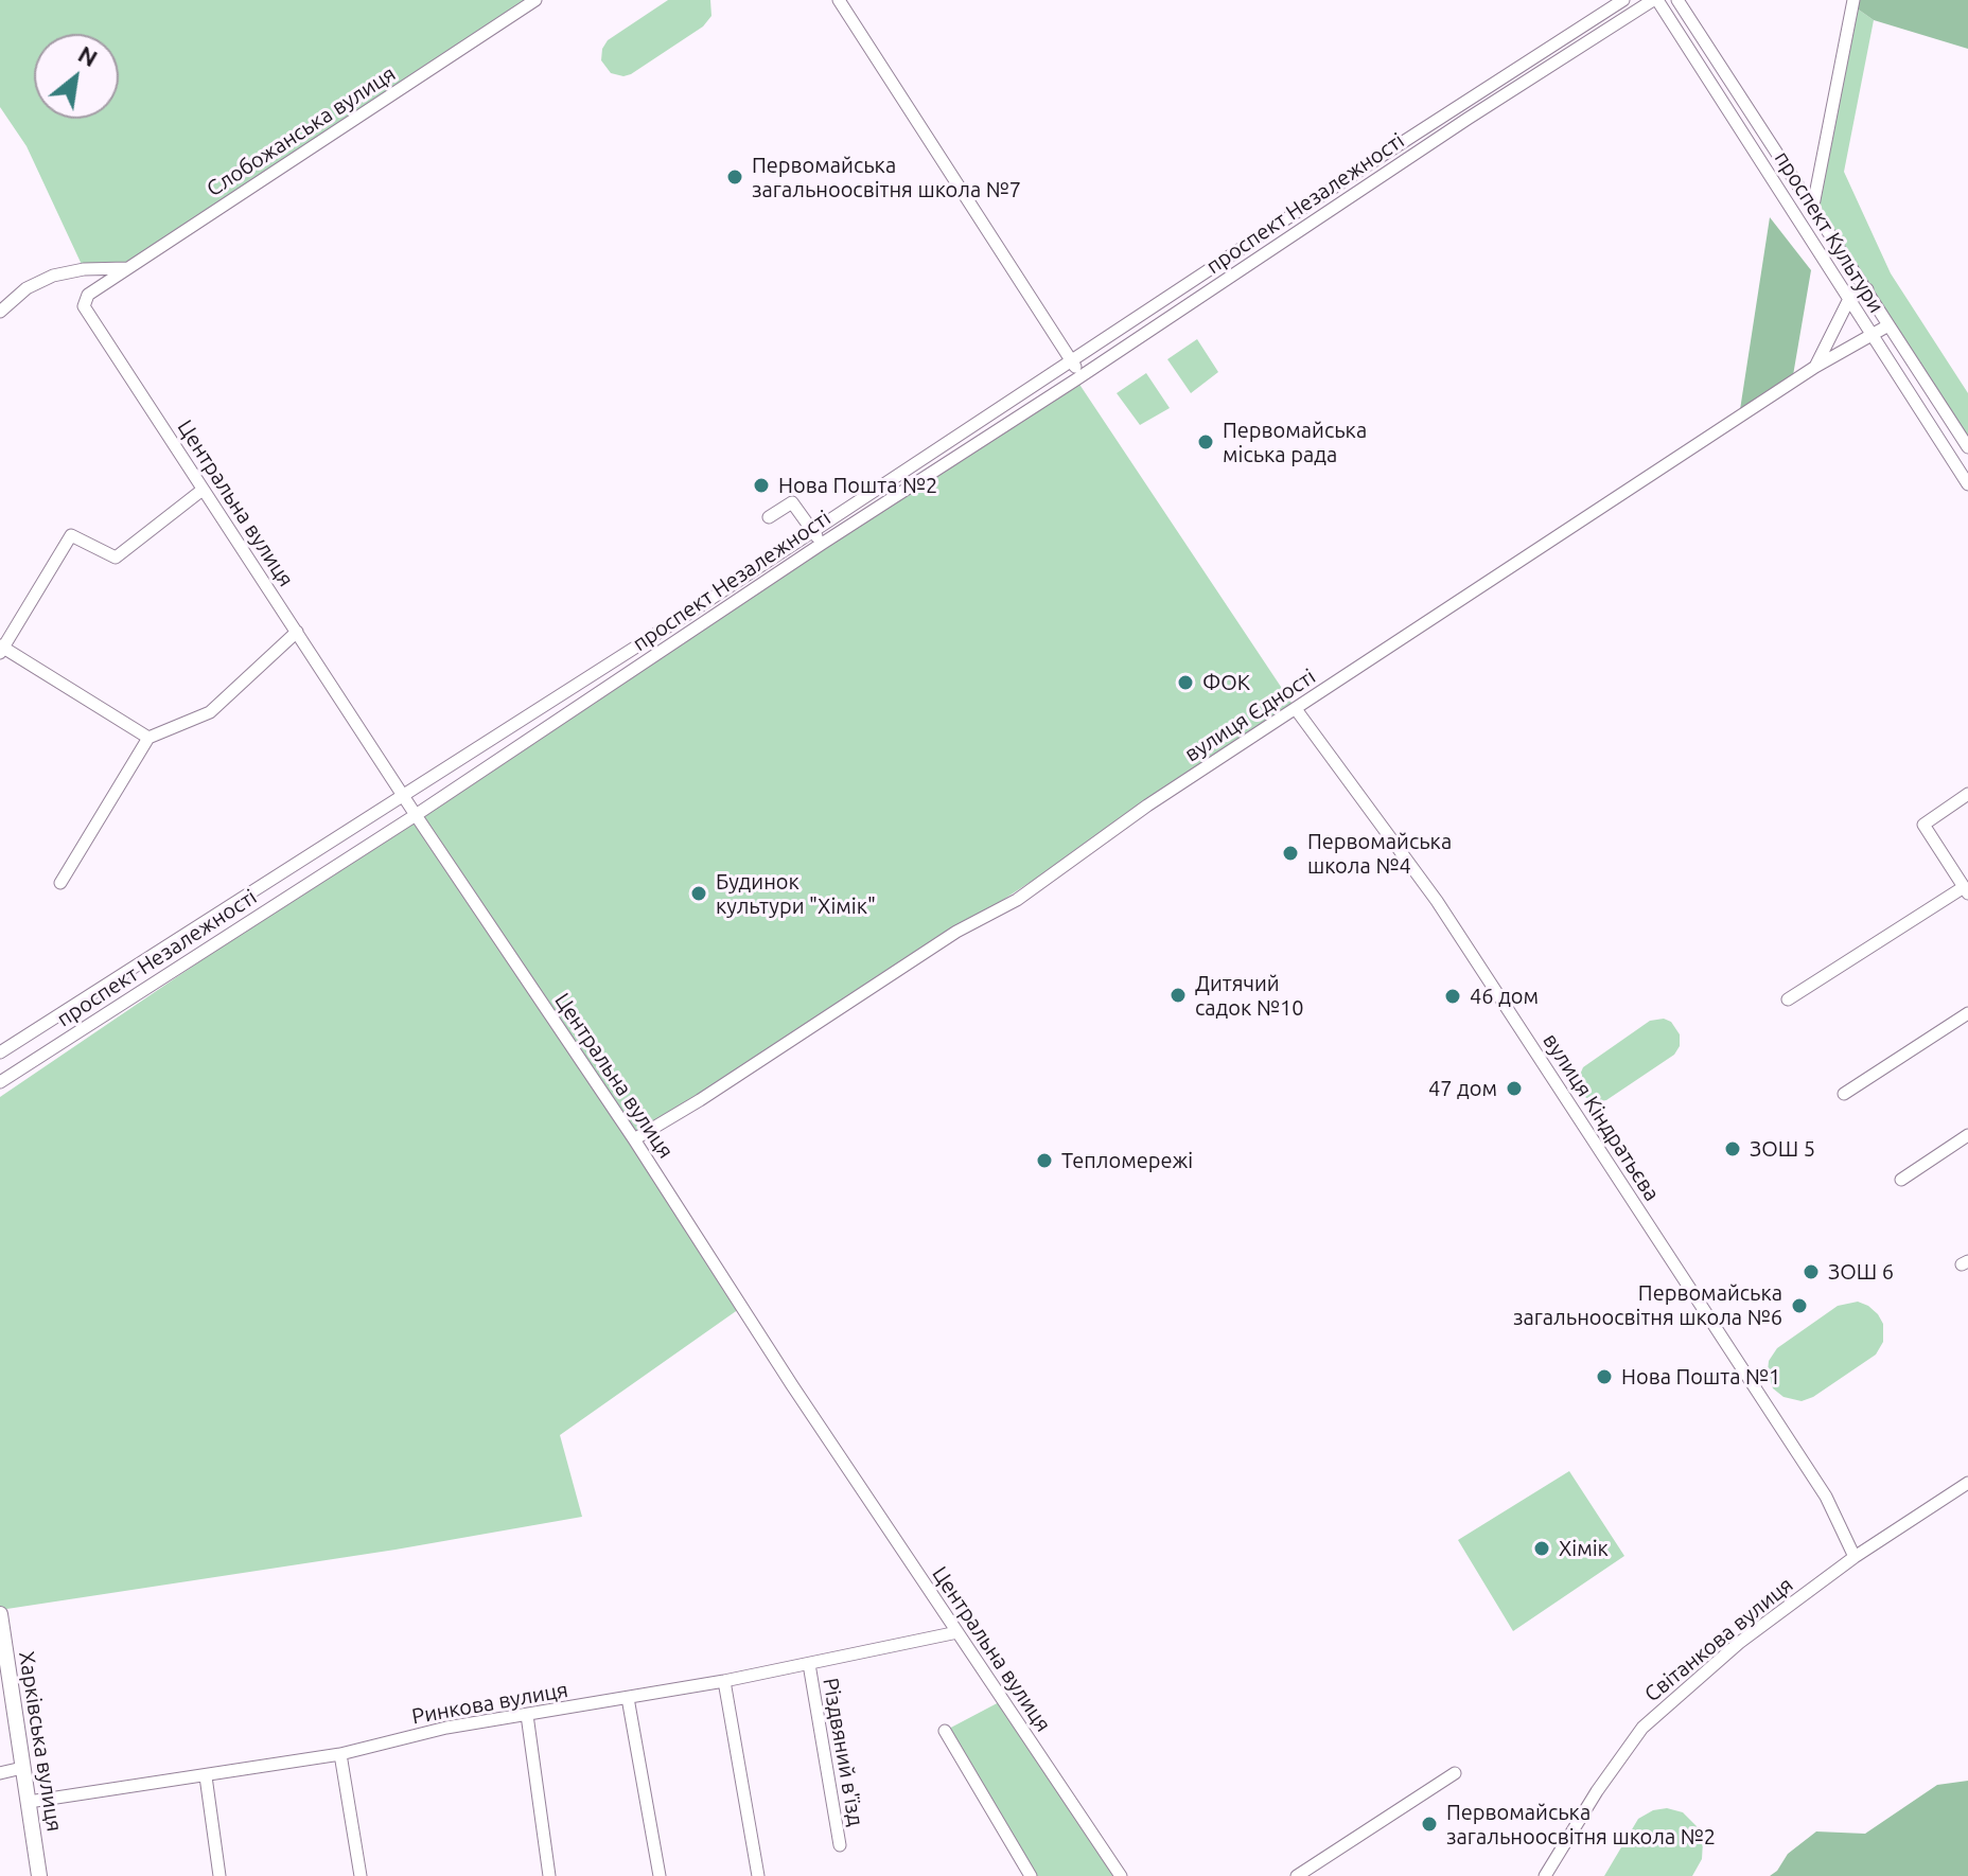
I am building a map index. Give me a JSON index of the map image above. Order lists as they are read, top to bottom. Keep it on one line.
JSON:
{"streets":{"main road":["Харківська вулиця"],"street":["Слобожанська вулиця","проспект Незалежності","проспект Культури","Центральна вулиця","вулиця Єдності","вулиця Кіндратьєва","Світанкова вулиця","Ринкова вулиця","Різдвяний в'їзд"]},"crossings":[["Слобожанська вулиця","Центральна вулиця"],["проспект Незалежності","проспект Культури"],["проспект Незалежності","Центральна вулиця"],["проспект Культури","вулиця Єдності"],["Центральна вулиця","вулиця Єдності"],["Центральна вулиця","Ринкова вулиця"],["вулиця Єдності","вулиця Кіндратьєва"],["вулиця Кіндратьєва","Світанкова вулиця"],["Ринкова вулиця","Харківська вулиця"],["Ринкова вулиця","Різдвяний в'їзд"]],"places":["Первомайська загальноосвітня школа №7","Первомайська мiська рада","Нова Пошта №2","ФОК","Первомайська школа №4","Будинок культури \"Хімік\"","Дитячий садок №10","46 дом","47 дом","ЗОШ 5","Тепломережі","ЗОШ 6","Первомайська загальноосвітня школа №6","Нова Пошта №1","Хімік","Первомайська загальноосвітня школа №2"],"north":"top right"}
